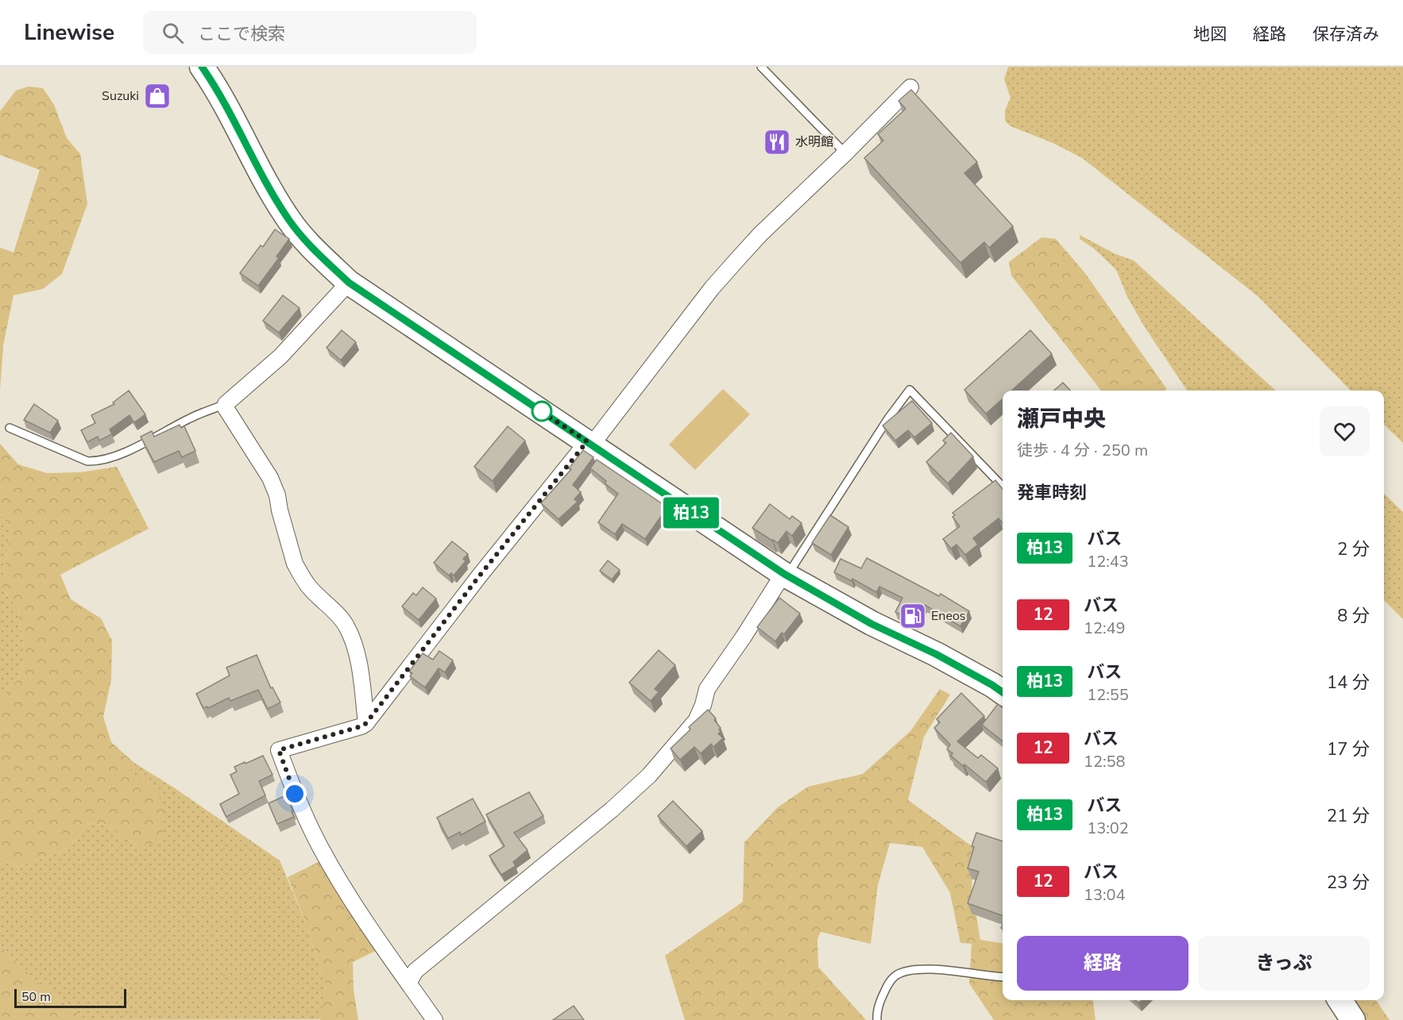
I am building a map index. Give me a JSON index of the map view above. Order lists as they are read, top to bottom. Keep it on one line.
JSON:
{"places":{"shop":["Suzuki"],"restaurant":["水明館"],"fuel station":["Eneos"]},"lines":["bus line 柏13"],"scale_bar":"50 m","page":{"header":"Linewise","search":"ここで検索","nav":["地図","経路","保存済み"],"on_map":"柏13","heading":[["瀬戸中央","徒歩 · 4 分 · 250 m"],"発車時刻"],"list":[{"mark":"柏13","name":"バス","note":"12:43","value":"2 分"},{"mark":"12","name":"バス","note":"12:49","value":"8 分"},{"mark":"柏13","name":"バス","note":"12:55","value":"14 分"},{"mark":"12","name":"バス","note":"12:58","value":"17 分"},{"mark":"柏13","name":"バス","note":"13:02","value":"21 分"},{"mark":"12","name":"バス","note":"13:04","value":"23 分"}],"buttons":["経路","きっぷ"],"scale":"50 m"}}
